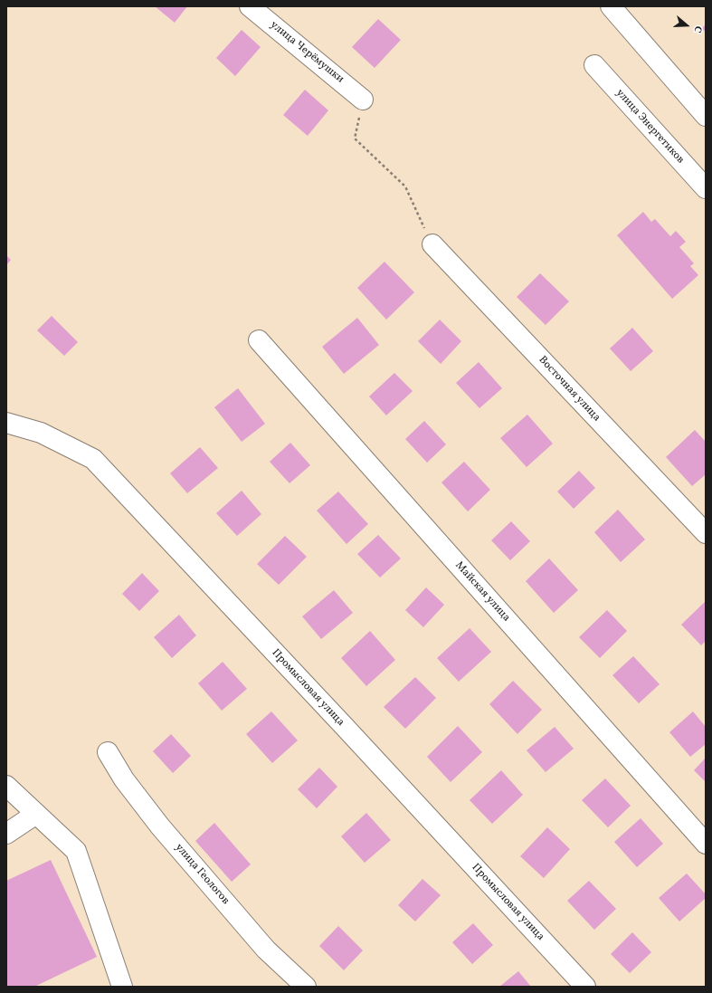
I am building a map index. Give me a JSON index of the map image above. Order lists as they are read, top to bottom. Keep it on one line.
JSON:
{"streets":{"street":["улица Черёмушки","улица Энергетиков","Восточная улица","Майская улица","Промысловая улица","улица Геологов"]},"north":"right"}
